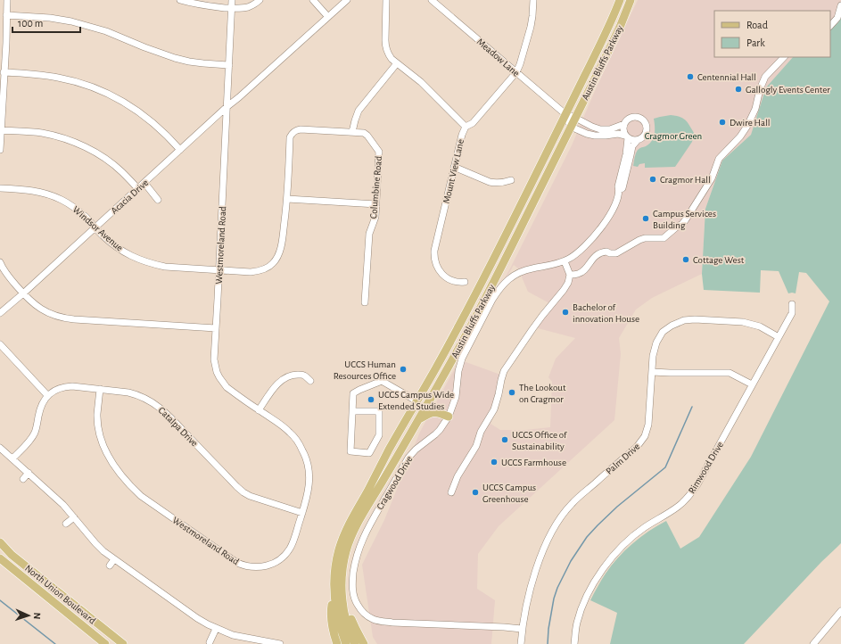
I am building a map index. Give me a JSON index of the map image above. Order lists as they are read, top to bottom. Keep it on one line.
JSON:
{"streets":{"main road":["Austin Bluffs Parkway","North Union Boulevard"],"street":["Meadow Lane","Mount View Lane","Columbine Road","Acacia Drive","Windsor Avenue","Westmoreland Road","Catalpa Drive","Palm Drive","Rimwood Drive","Cragwood Drive"]},"crossings":[["Meadow Lane","Austin Bluffs Parkway"],["Meadow Lane","Mount View Lane"],["Meadow Lane","Cragwood Drive"],["Columbine Road","Windsor Avenue"],["Acacia Drive","Windsor Avenue"],["Acacia Drive","Westmoreland Road"],["Windsor Avenue","Westmoreland Road"],["Westmoreland Road","Catalpa Drive"],["Palm Drive","Rimwood Drive"],["Palm Drive","Cragwood Drive"]],"parks":["Cragmor Green"],"places":["Centennial Hall","Gallogly Events Center","Dwire Hall","Cragmor Hall","Campus Services Building","Cottage West","Bachelor of innovation House","UCCS Human Resources Office","The Lookout on Cragmor","UCCS Campus Wide Extended Studies","UCCS Office of Sustainability","UCCS Farmhouse","UCCS Campus Greenhouse"],"legend":["Road","Park"],"scale_bar":"100 m","north":"right"}
